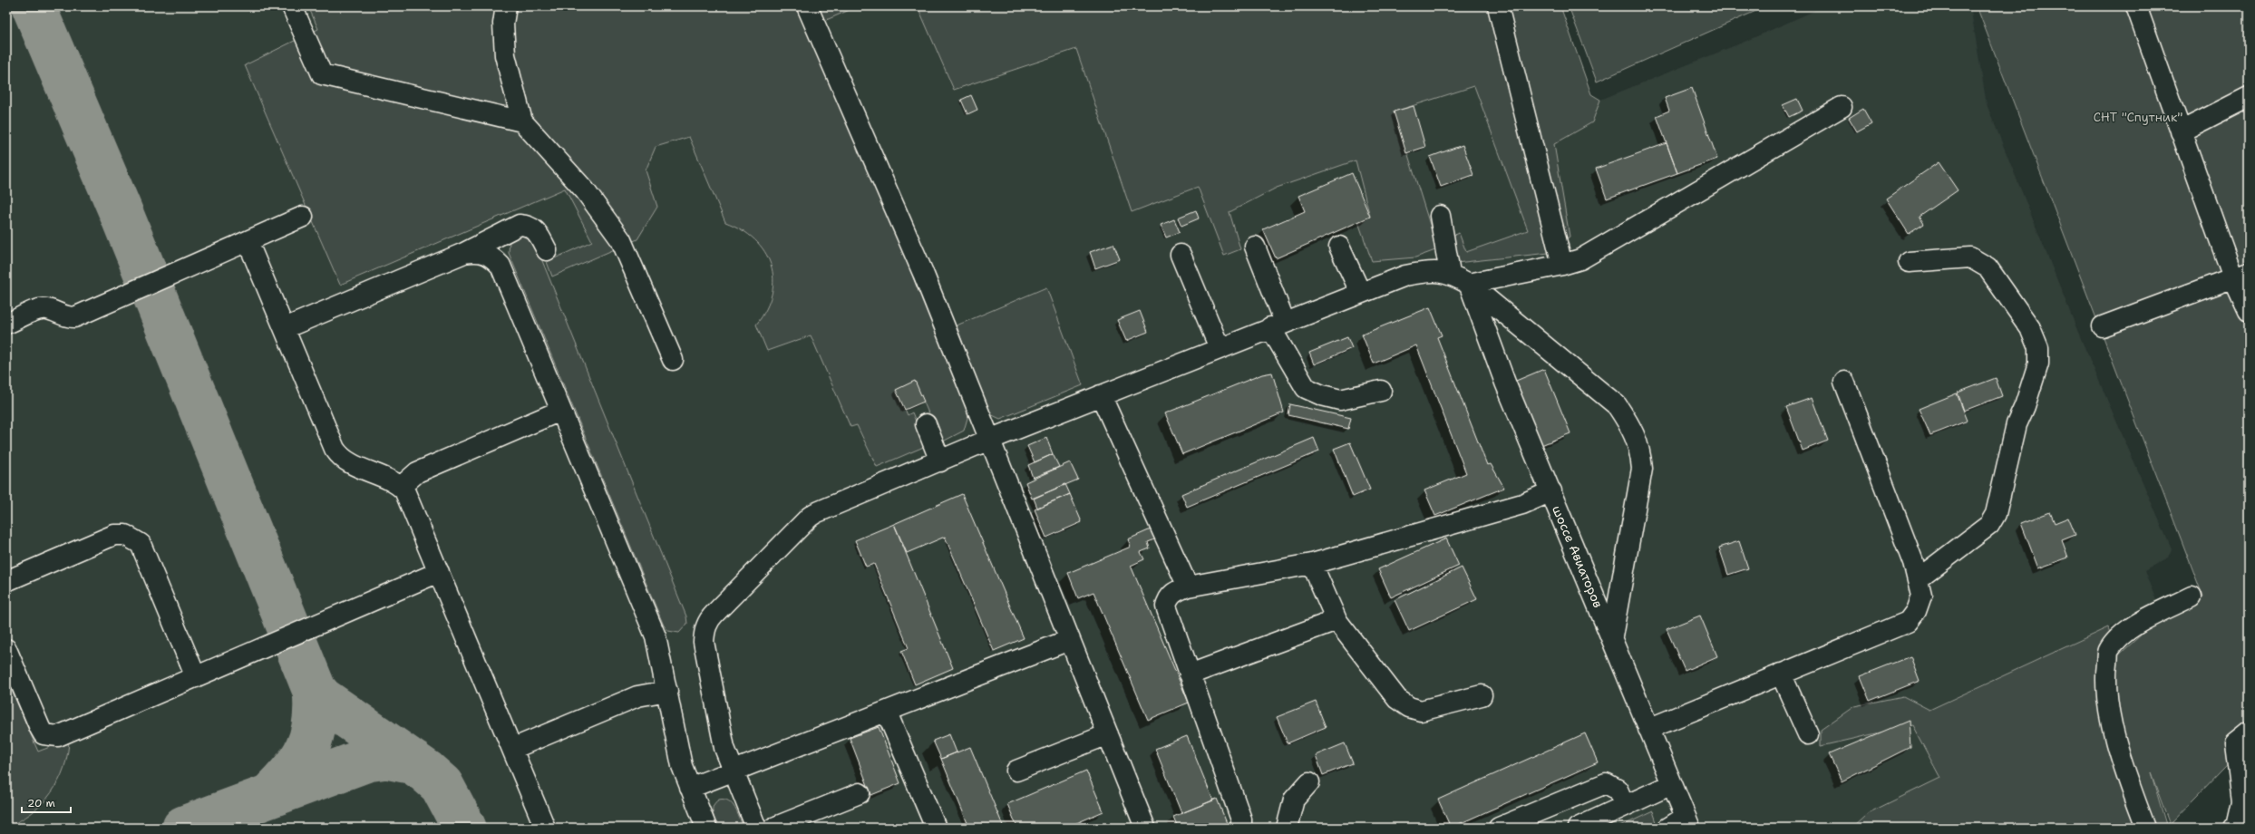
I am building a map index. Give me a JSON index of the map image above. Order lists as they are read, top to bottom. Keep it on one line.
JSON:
{"streets":{"lane":["шоссе Авиаторов"]},"parks":["СНТ \"Спутник\""],"scale_bar":"20 m"}
